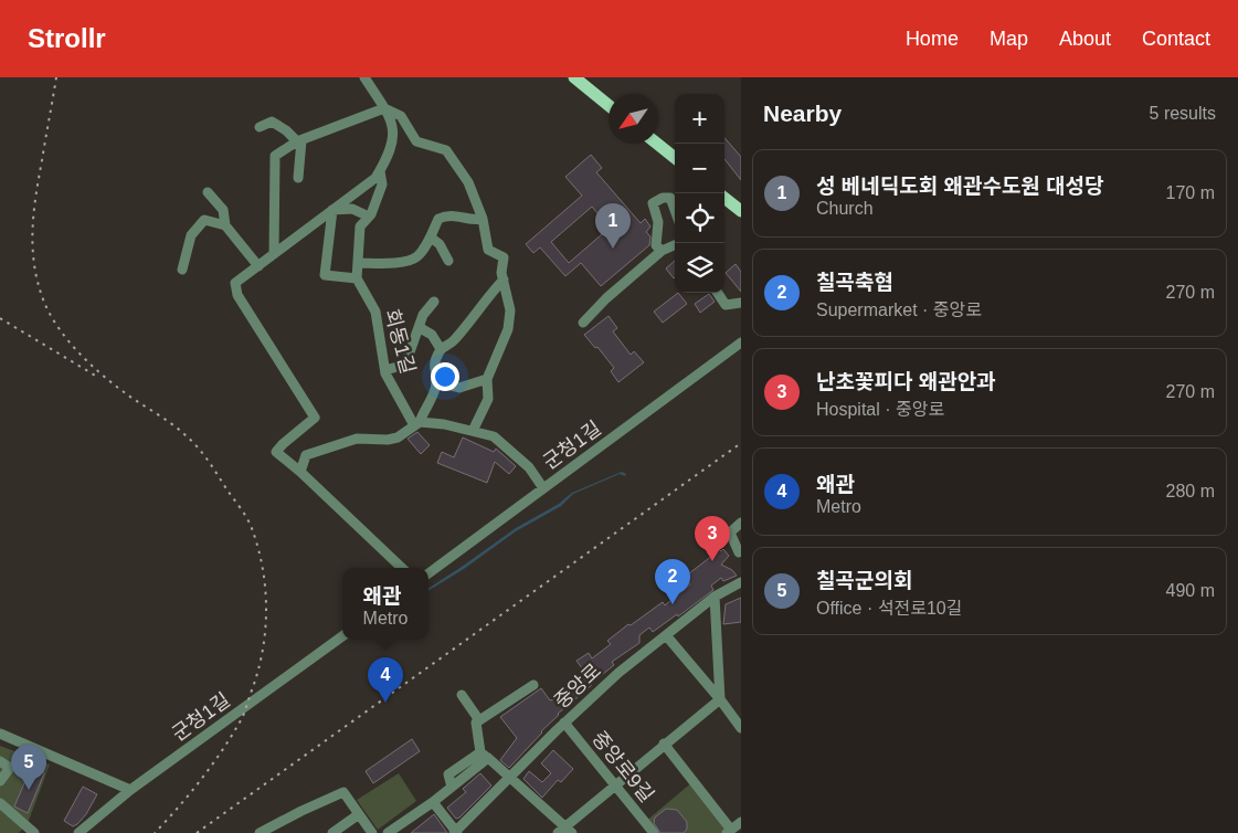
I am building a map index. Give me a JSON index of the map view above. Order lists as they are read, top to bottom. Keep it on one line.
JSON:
{"streets":{"street":["회동1길","군청1길","중앙로","중앙로9길"]},"crossings":[["중앙로","중앙로9길"]],"north":"bottom left","page":{"header":"Strollr","nav":["Home","Map","About","Contact"],"heading":["Nearby","5 results"],"map_buttons":["+","−"],"list":[{"mark":"1","name":"성 베네딕도회 왜관수도원 대성당","note":"Church","value":"170 m"},{"mark":"2","name":"칠곡축협","note":"Supermarket · 중앙로","value":"270 m"},{"mark":"3","name":"난초꽃피다 왜관안과","note":"Hospital · 중앙로","value":"270 m"},{"mark":"4","name":"왜관","note":"Metro","value":"280 m"},{"mark":"5","name":"칠곡군의회","note":"Office · 석전로10길","value":"490 m"}],"pins":["1","3","2","4","5"],"popup":["왜관","Metro"]}}
